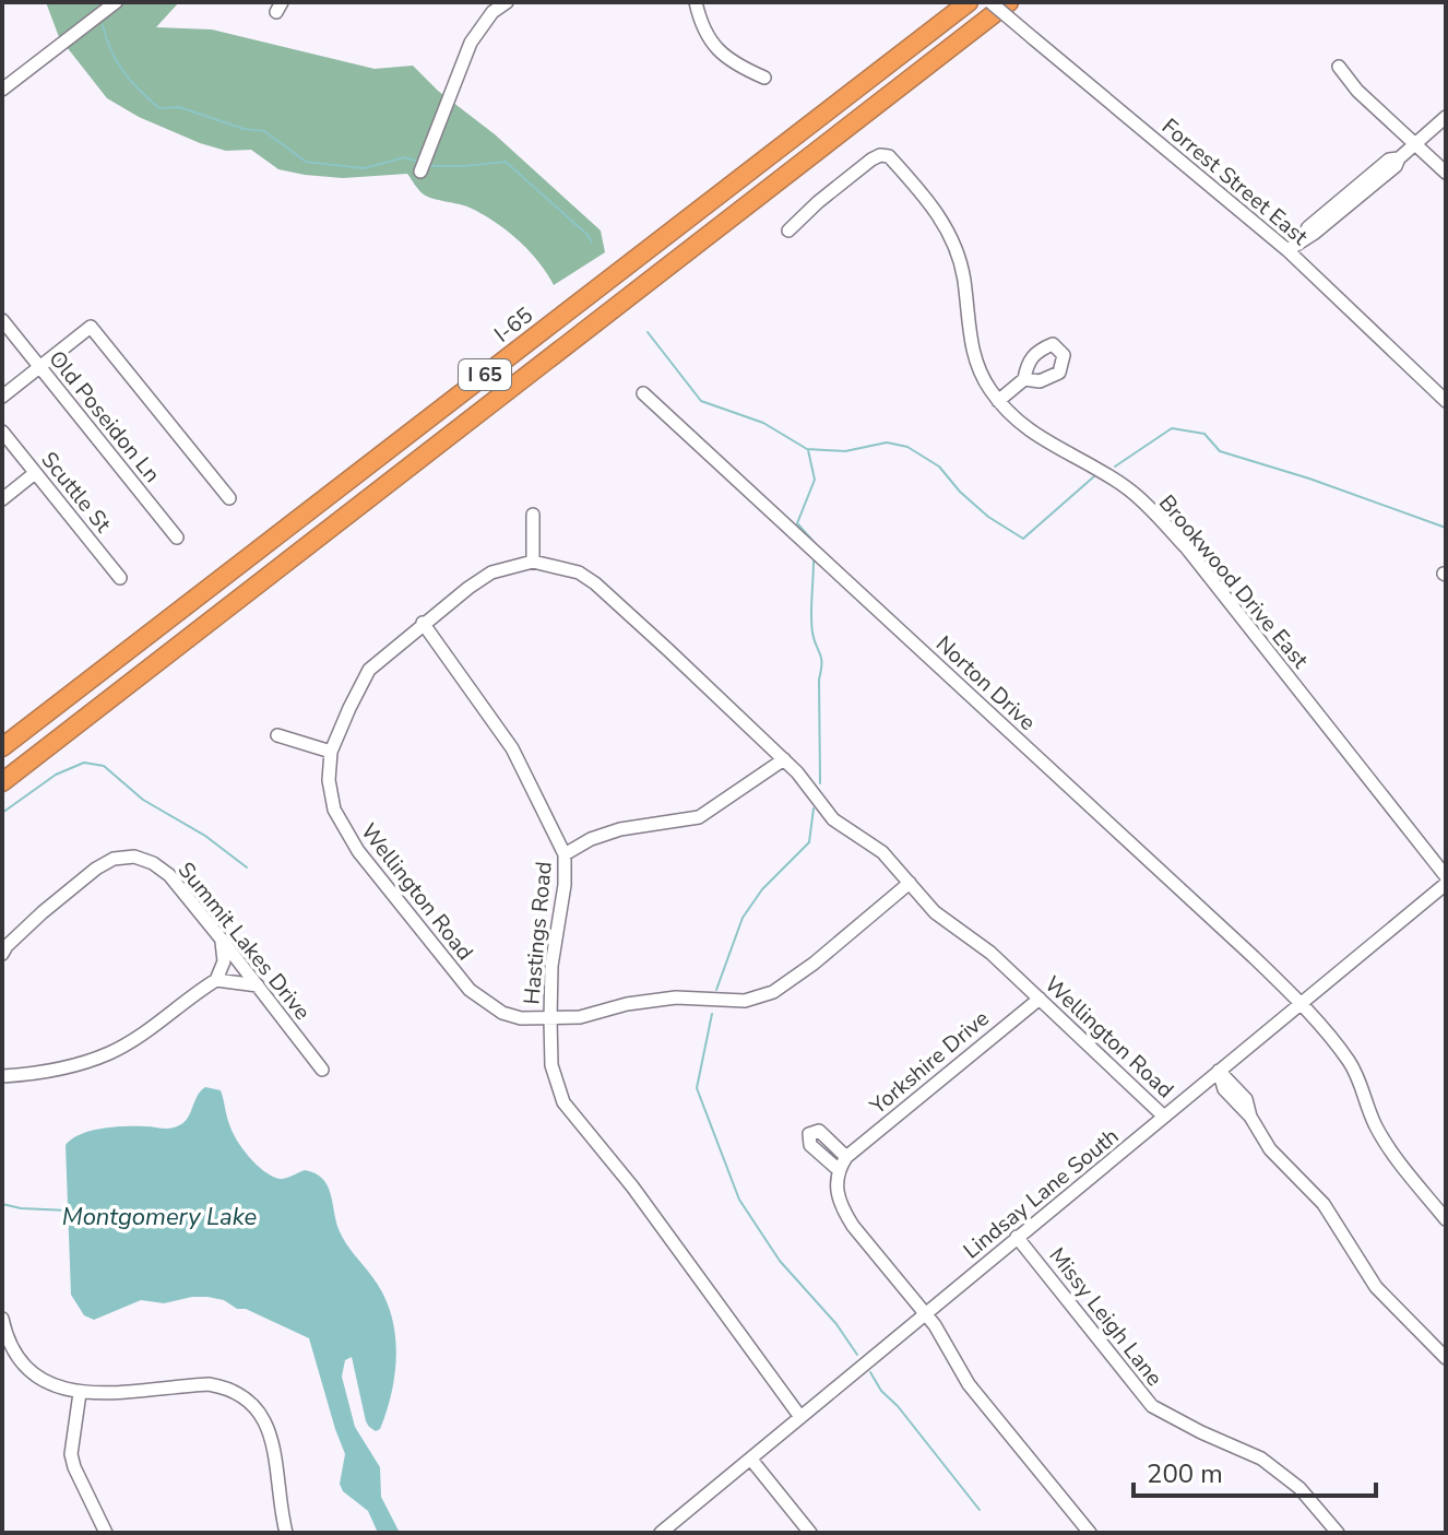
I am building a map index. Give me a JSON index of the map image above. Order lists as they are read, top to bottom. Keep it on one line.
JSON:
{"streets":{"highway":["I-65","I 65"],"street":["Forrest Street East","Old Poseidon Ln","Scuttle St","Brookwood Drive East","Norton Drive","Wellington Road","Hastings Road","Summit Lakes Drive","Yorkshire Drive","Lindsay Lane South","Missy Leigh Lane"]},"crossings":[["Norton Drive","Lindsay Lane South"],["Wellington Road","Hastings Road"],["Wellington Road","Yorkshire Drive"],["Wellington Road","Lindsay Lane South"],["Hastings Road","Lindsay Lane South"],["Lindsay Lane South","Missy Leigh Lane"]],"water":["Montgomery Lake"],"scale_bar":"200 m"}
